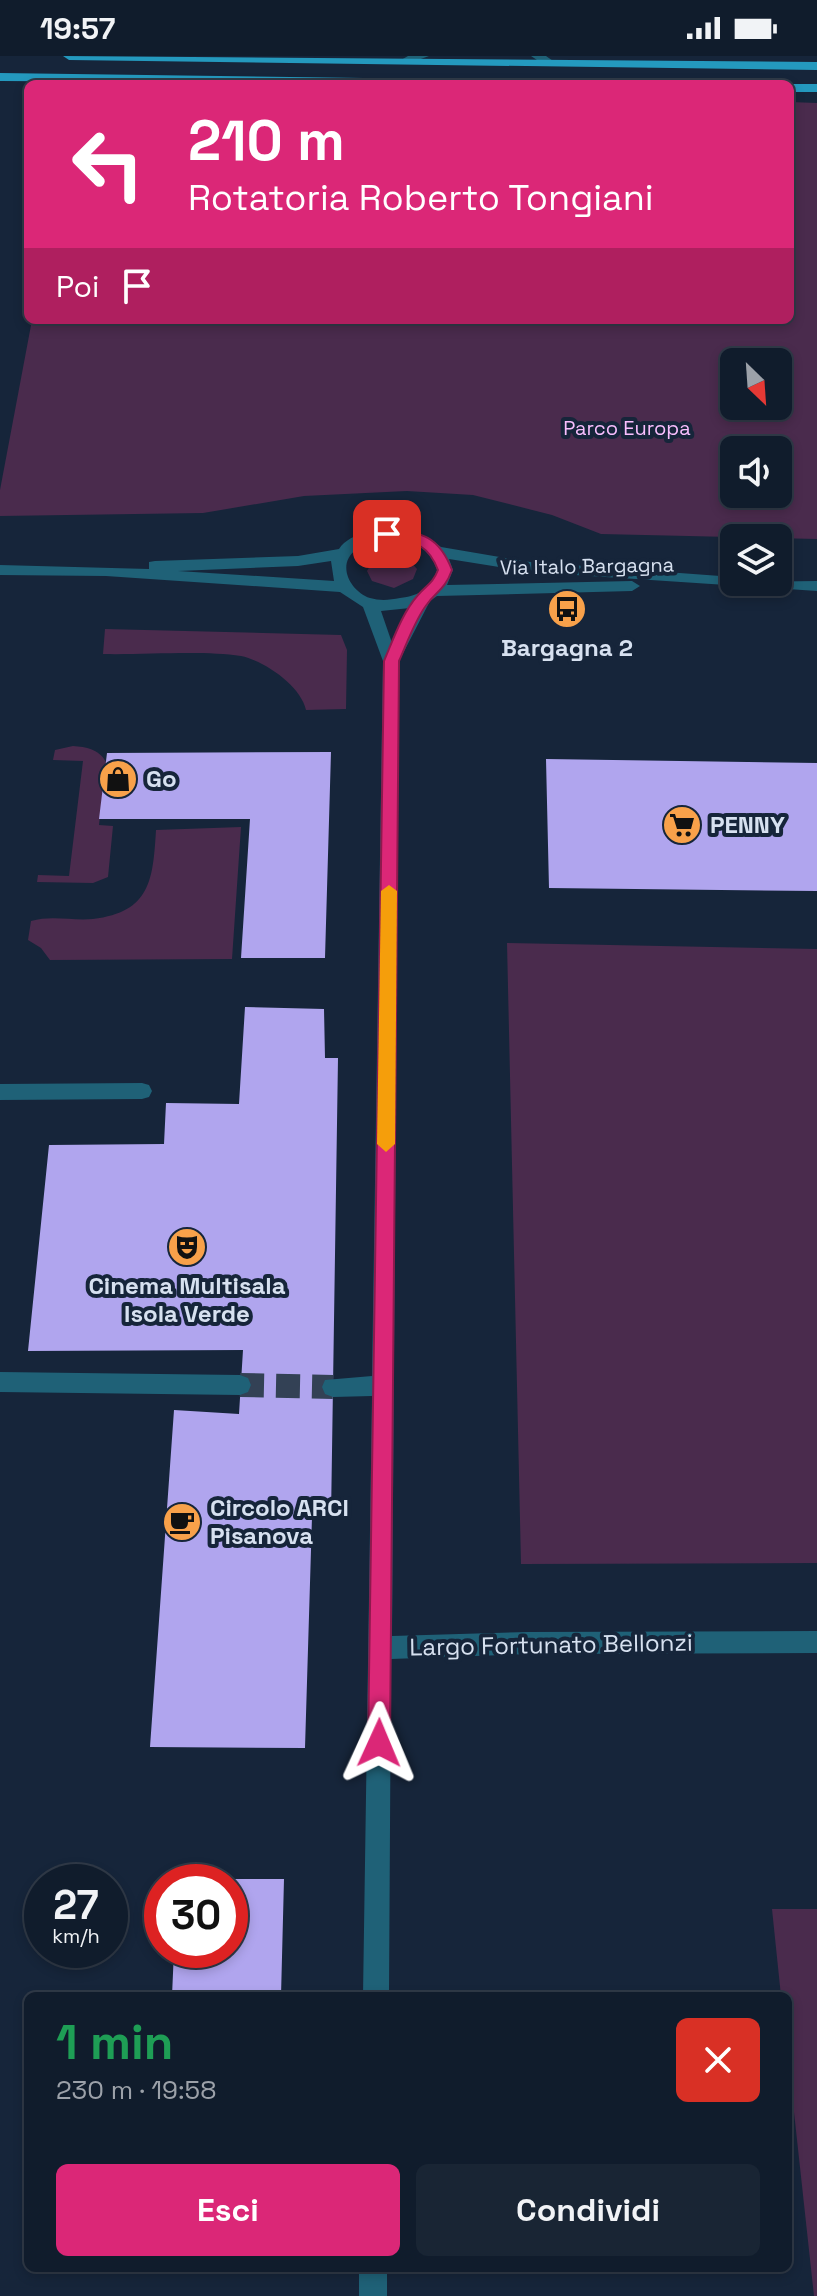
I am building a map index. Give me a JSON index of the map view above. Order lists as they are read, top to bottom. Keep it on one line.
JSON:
{"streets":{"street":["Via Italo Bargagna","Largo Fortunato Bellonzi"]},"parks":["Parco Europa"],"places":{"bus stop":["Bargagna 2"],"shop":["Go"],"supermarket":["PENNY"],"theatre":["Cinema Multisala Isola Verde"],"cafe":["Circolo ARCI Pisanova"]},"north":"bottom right","page":{"status":"19:57","turn":["210 m","Rotatoria Roberto Tongiani"],"then":"Poi","speed":"27 km/h","limit":"30","heading":["1 min","230 m · 19:58"],"buttons":["Esci","Condividi"]}}
